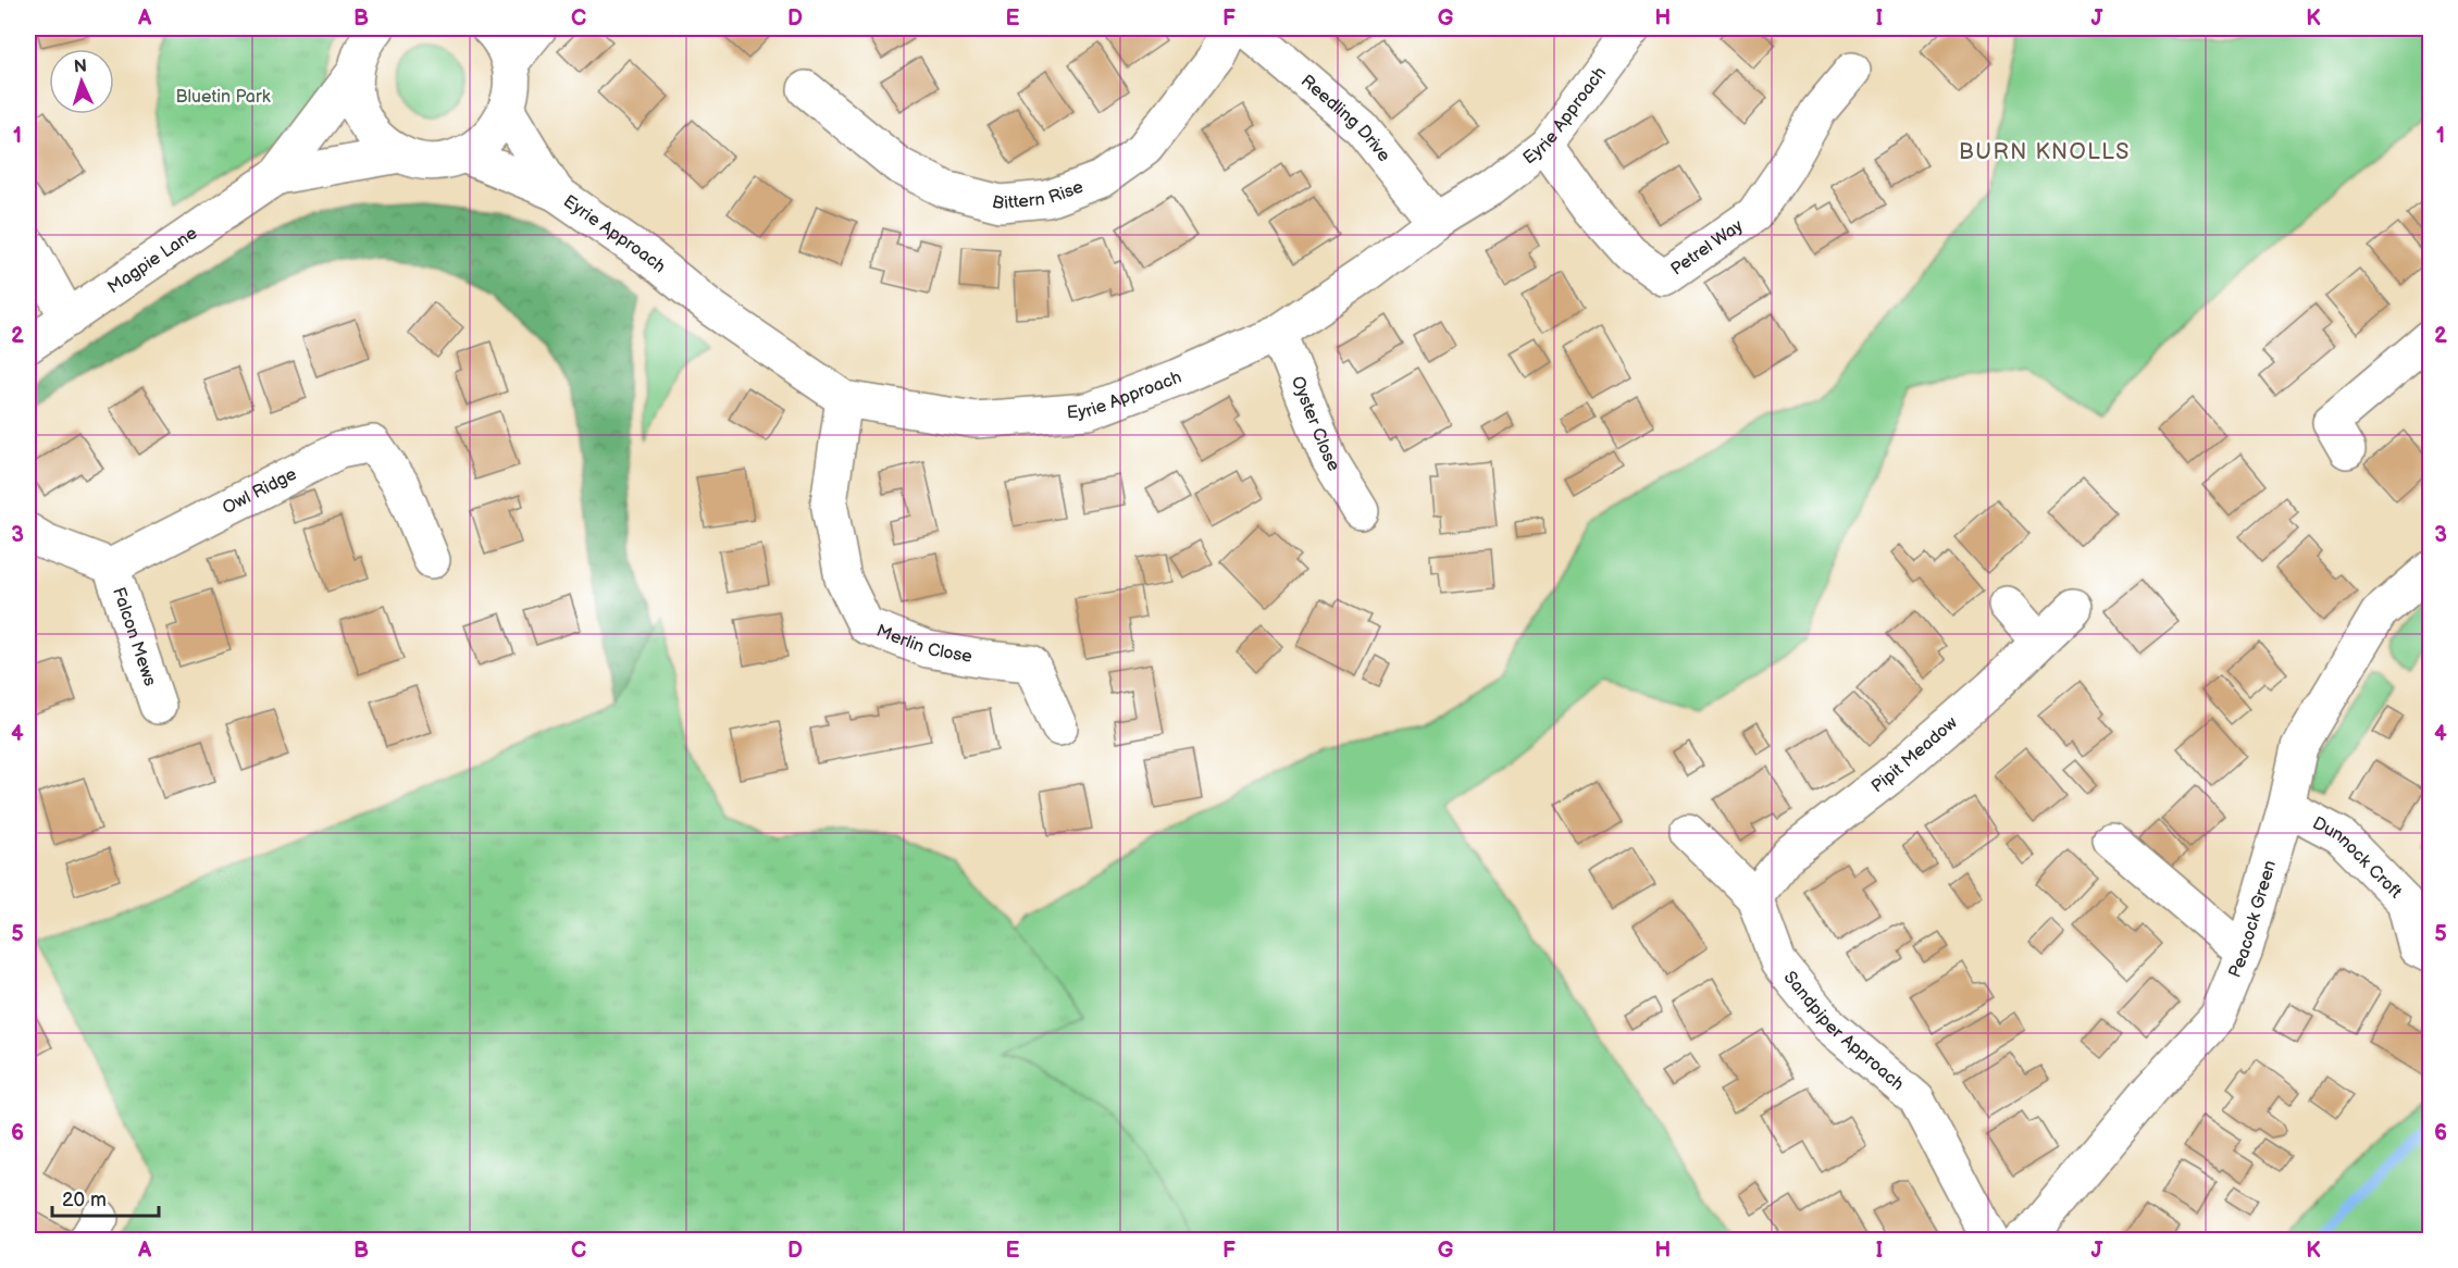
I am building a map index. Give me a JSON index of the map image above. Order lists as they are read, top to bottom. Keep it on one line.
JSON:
{"streets":{"street":["Eyrie Approach","Reedling Drive","Bittern Rise","Petrel Way","Magpie Lane","Oyster Close","Owl Ridge","Falcon Mews","Merlin Close","Pipit Meadow","Dunnock Croft","Peacock Green","Sandpiper Approach"]},"crossings":[["Eyrie Approach","Reedling Drive"],["Eyrie Approach","Petrel Way"],["Eyrie Approach","Oyster Close"],["Eyrie Approach","Merlin Close"],["Owl Ridge","Falcon Mews"],["Pipit Meadow","Sandpiper Approach"],["Dunnock Croft","Peacock Green"]],"districts":["BURN KNOLLS"],"parks":["Bluetin Park"],"scale_bar":"20 m","north":"top","grid":{"columns":["A","B","C","D","E","F","G","H","I","J","K"],"rows":["1","2","3","4","5","6"]}}
